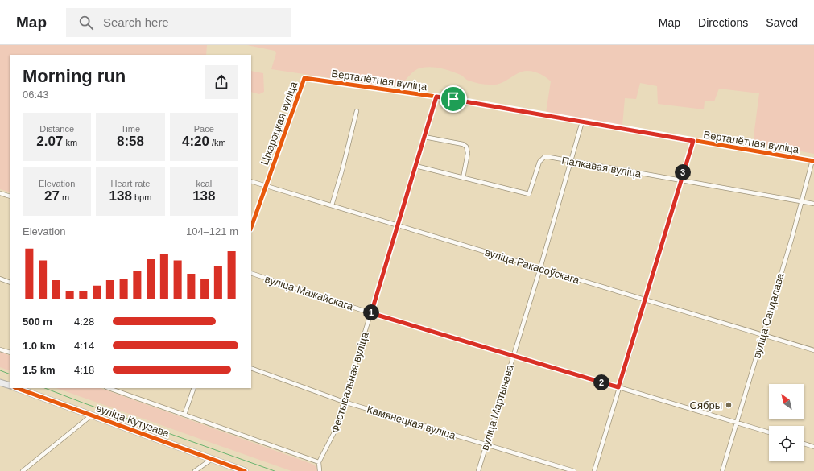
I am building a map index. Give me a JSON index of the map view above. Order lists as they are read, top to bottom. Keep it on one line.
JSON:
{"streets":{"main road":["вуліца Кутузава"],"street":["Верталётная вуліца","Ціхарэцкая вуліца","Палкавая вуліца","вуліца Ракасоўскага","вуліца Мажайскага","вуліца Сандалава","Фестывальная вуліца","вуліца Мартынава","Камянецкая вуліца"]},"crossings":[["Верталётная вуліца","Ціхарэцкая вуліца"],["Верталётная вуліца","вуліца Сандалава"],["Верталётная вуліца","Фестывальная вуліца"],["Верталётная вуліца","вуліца Мартынава"],["Ціхарэцкая вуліца","вуліца Ракасоўскага"],["Палкавая вуліца","вуліца Сандалава"],["Палкавая вуліца","Фестывальная вуліца"],["Палкавая вуліца","вуліца Мартынава"],["вуліца Ракасоўскага","вуліца Сандалава"],["вуліца Ракасоўскага","Фестывальная вуліца"],["вуліца Ракасоўскага","вуліца Мартынава"],["вуліца Мажайскага","вуліца Сандалава"],["вуліца Мажайскага","Фестывальная вуліца"],["вуліца Мажайскага","вуліца Мартынава"],["Фестывальная вуліца","Камянецкая вуліца"],["вуліца Мартынава","Камянецкая вуліца"]],"places":["Сябры"],"north":"top left","page":{"header":"Map","search":"Search here","nav":["Map","Directions","Saved"],"heading":["Morning run","06:43"],"stats":[["Distance","2.07 km"],["Time","8:58"],["Pace","4:20 /km"],["Elevation","27 m"],["Heart rate","138 bpm"],["kcal","138"]],"pins":["3","1","2"],"chart":["Elevation","104–121 m"],"list":[{"name":"500 m","note":"4:28"},{"name":"1.0 km","note":"4:14"},{"name":"1.5 km","note":"4:18"}]}}
